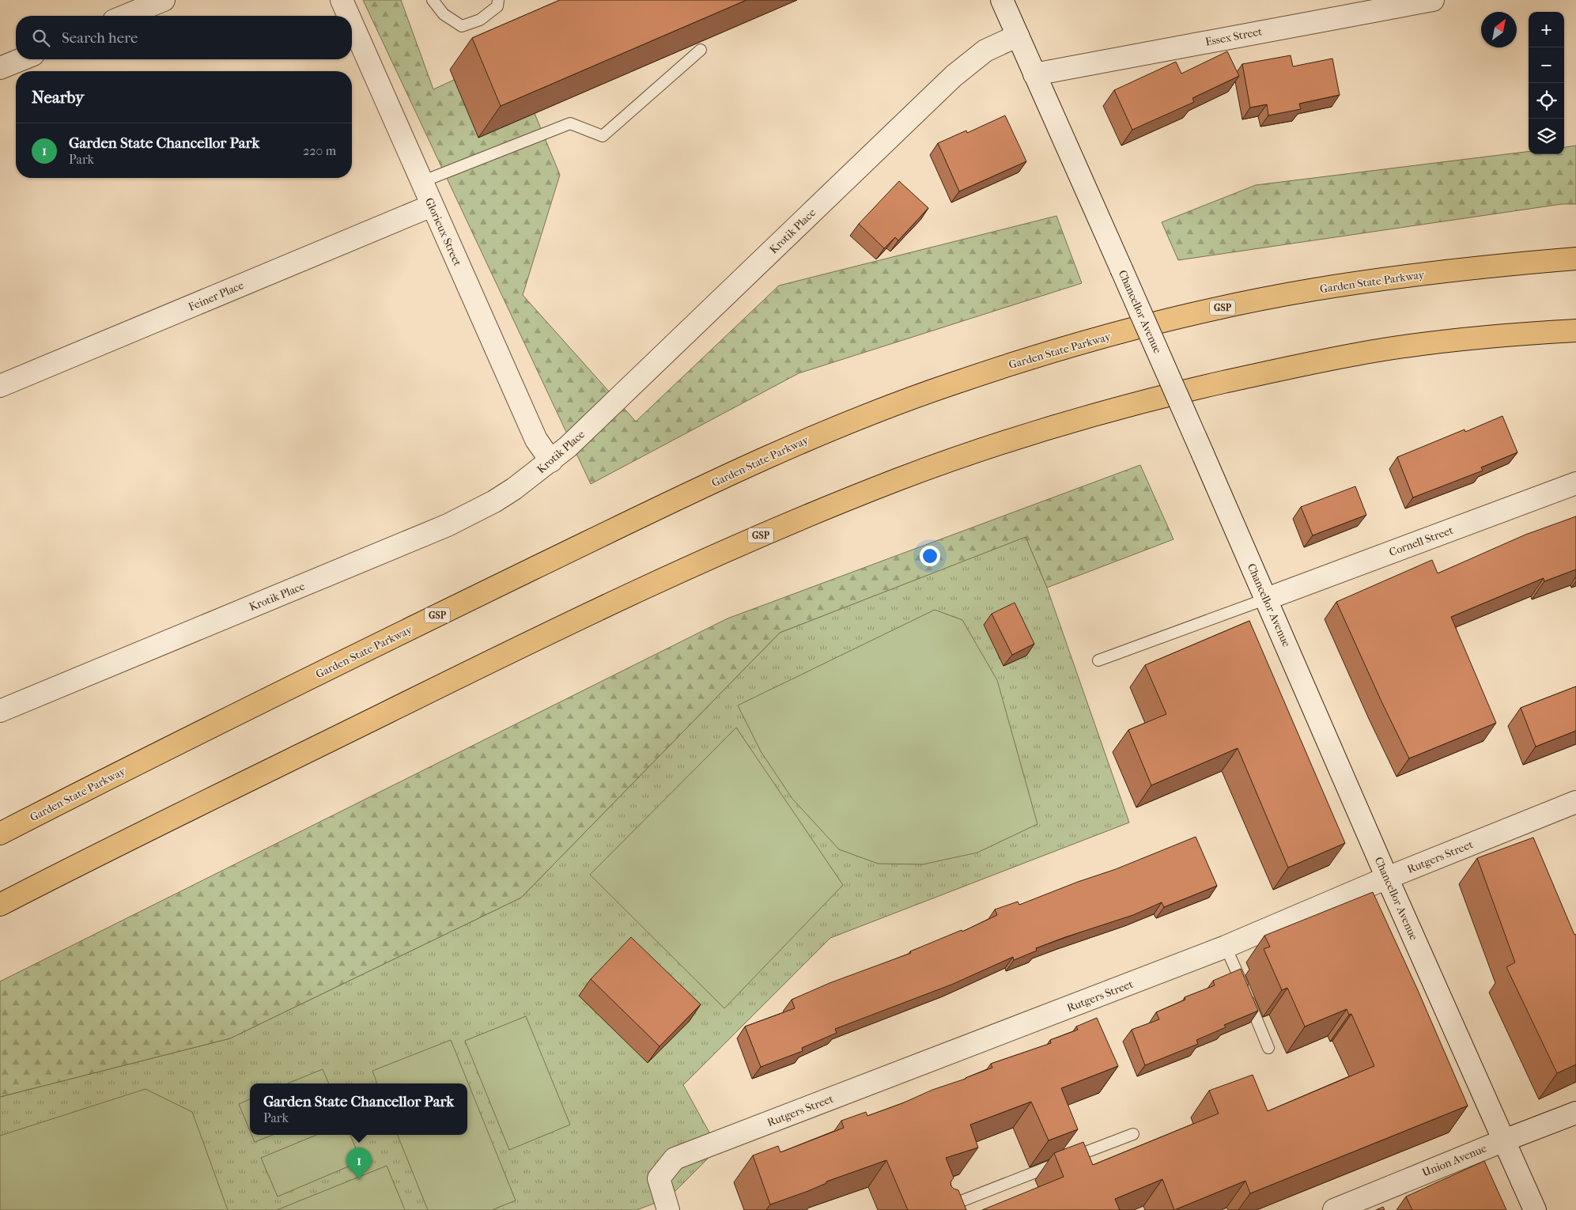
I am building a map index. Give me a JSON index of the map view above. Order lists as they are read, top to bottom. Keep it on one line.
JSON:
{"streets":{"highway":["Garden State Parkway","GSP"],"street":["Essex Street","Krotik Place","Glorieux Street","Feiner Place","Chancellor Avenue","Cornell Street","Rutgers Street","Union Avenue"]},"crossings":[["Essex Street","Chancellor Avenue"],["Krotik Place","Glorieux Street"],["Krotik Place","Chancellor Avenue"],["Glorieux Street","Feiner Place"],["Chancellor Avenue","Cornell Street"],["Chancellor Avenue","Rutgers Street"],["Chancellor Avenue","Union Avenue"]],"north":"top right","page":{"map_buttons":["+","−"],"search":"Search here","heading":"Nearby","list":[{"mark":"1","name":"Garden State Chancellor Park","note":"Park","value":"220 m"}],"popup":["Garden State Chancellor Park","Park"],"pins":"1"}}
